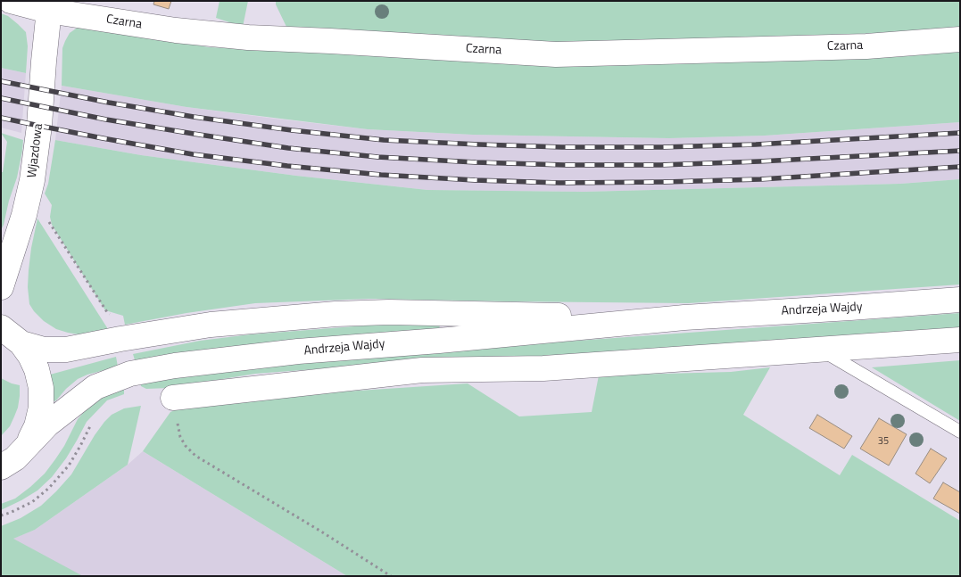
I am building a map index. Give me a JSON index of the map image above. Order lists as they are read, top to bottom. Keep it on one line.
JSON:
{"streets":{"street":["Czarna","Wjazdowa","Andrzeja Wajdy"]},"crossings":[["Czarna","Wjazdowa"]],"house_numbers":["35"]}
